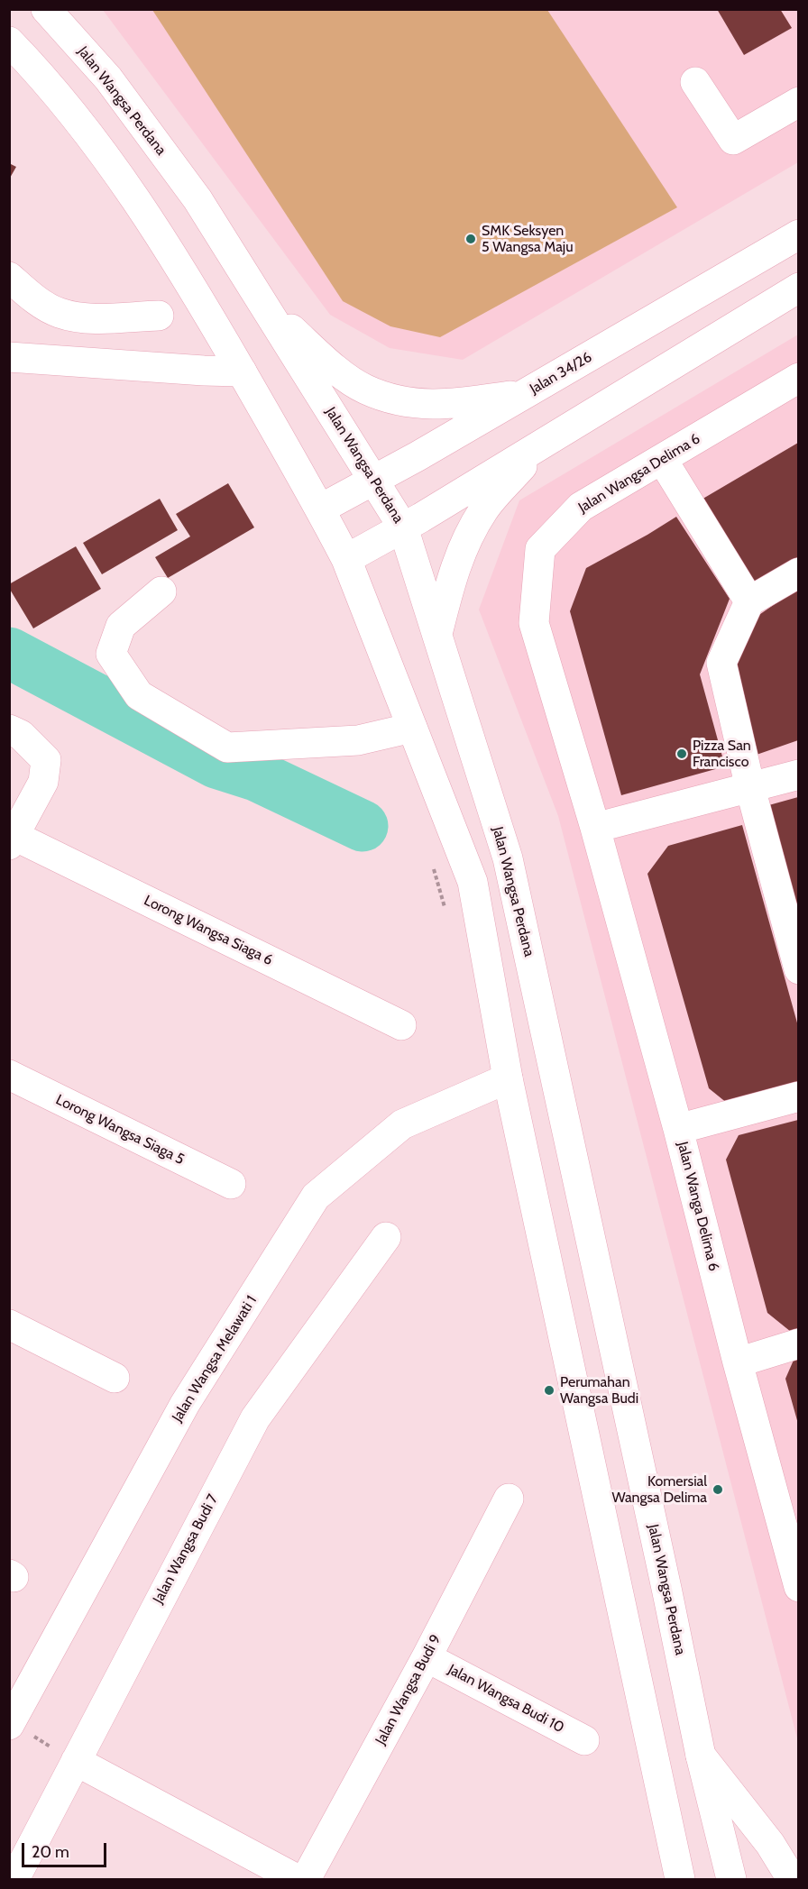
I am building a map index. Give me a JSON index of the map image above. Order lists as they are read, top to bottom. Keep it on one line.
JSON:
{"streets":{"main road":["Jalan Wangsa Perdana","Jalan 34/26","Jalan Wangsa Delima 6","Lorong Wangsa Siaga 6","Lorong Wangsa Siaga 5","Jalan Wanga Delima 6","Jalan Wangsa Melawati 1","Jalan Wangsa Budi 7","Jalan Wangsa Budi 9","Jalan Wangsa Budi 10"]},"crossings":[["Jalan Wangsa Perdana","Jalan 34/26"],["Jalan Wangsa Delima 6","Jalan Wanga Delima 6"],["Jalan Wangsa Budi 9","Jalan Wangsa Budi 10"]],"places":["SMK Seksyen 5 Wangsa Maju","Pizza San Francisco","Perumahan Wangsa Budi","Komersial Wangsa Delima"],"scale_bar":"20 m"}
